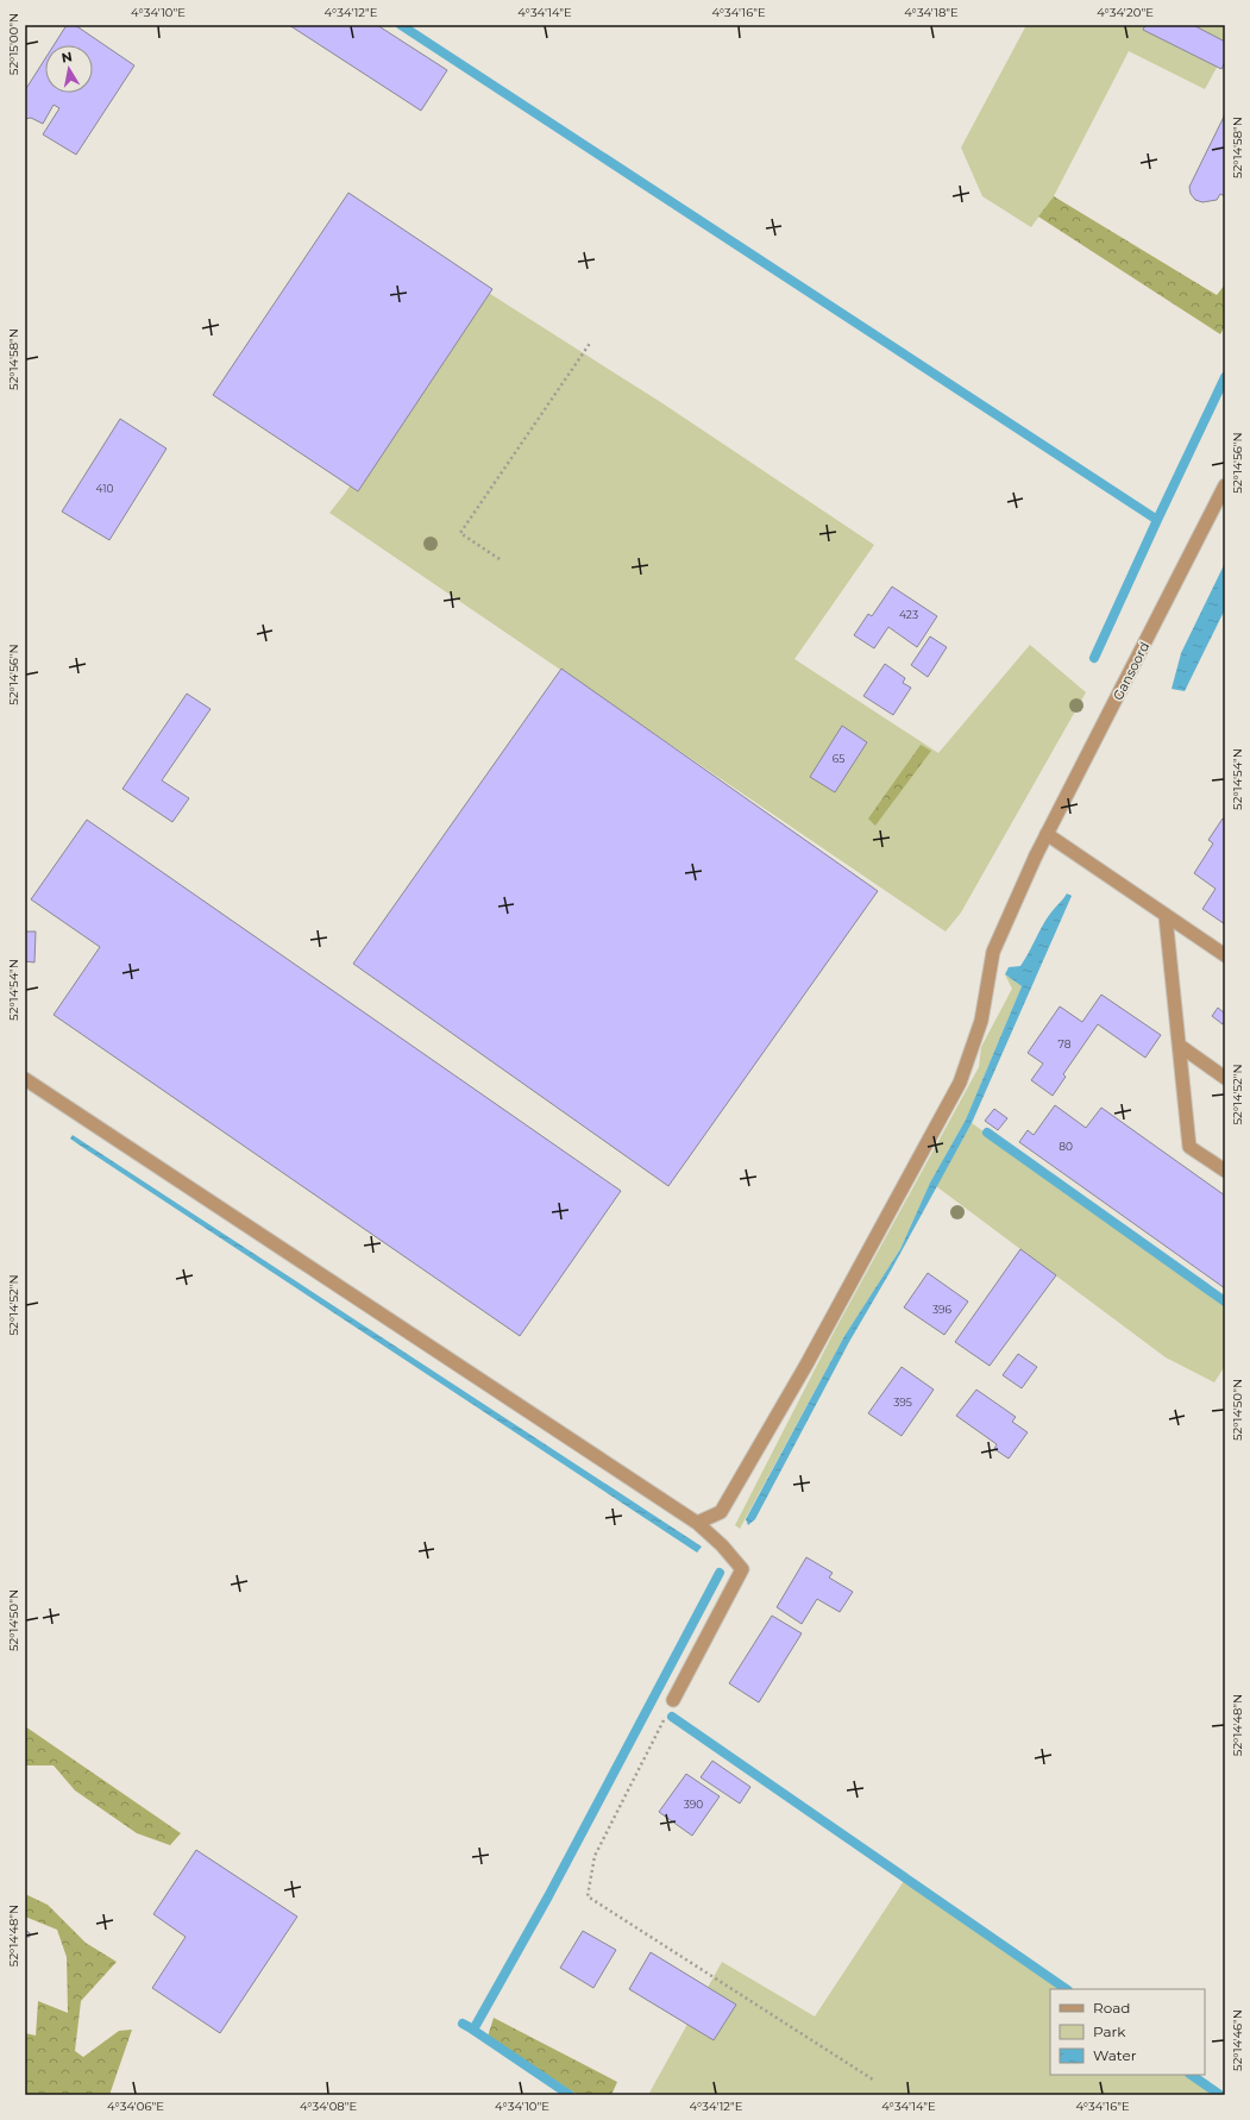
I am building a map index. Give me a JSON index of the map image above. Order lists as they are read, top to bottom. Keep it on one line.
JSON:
{"streets":{"street":["Gansoord"]},"house_numbers":["410","423","65","78","80","396","395","390"],"legend":["Road","Park","Water"],"north":"top","coordinates":["4°34'10\"E","4°34'12\"E","4°34'14\"E","4°34'16\"E","4°34'18\"E","4°34'20\"E","52°15'00\"N","52°14'58\"N","52°14'56\"N","52°14'54\"N","52°14'52\"N","52°14'50\"N","52°14'48\"N","52°14'46\"N","4°34'06\"E","4°34'08\"E"]}
